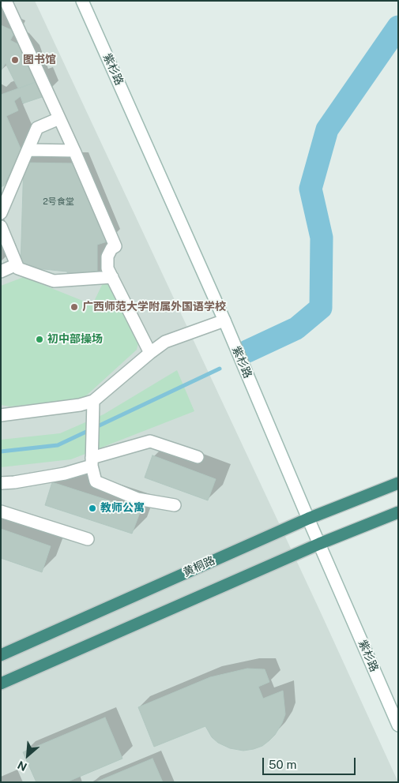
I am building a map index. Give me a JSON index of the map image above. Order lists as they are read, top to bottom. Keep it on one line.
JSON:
{"streets":{"highway":["黄桐路"],"street":["紫杉路"]},"crossings":[["紫杉路","黄桐路"]],"places":["图书馆","广西师范大学附属外国语学校","初中部操场","教师公寓"],"house_numbers":["2号食堂"],"scale_bar":"50 m","north":"bottom left"}
